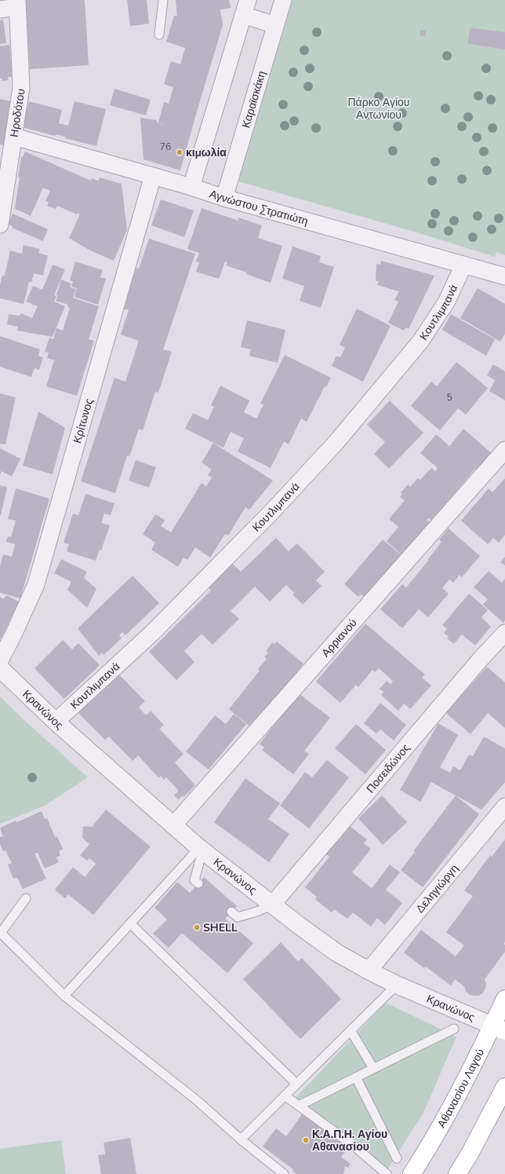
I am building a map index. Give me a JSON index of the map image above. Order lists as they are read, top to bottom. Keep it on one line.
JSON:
{"streets":{"main road":["Αθανασίου Λαγού"],"street":["Καραϊσκάκη","Ηροδότου","Αγνώστου Στρατιώτη","Κουτλιμπανά","Κρίτωνος","Αρριανού","Κρανώνος","Ποσειδώνος","Δεληγιώργη"]},"crossings":[["Καραϊσκάκη","Αγνώστου Στρατιώτη"],["Ηροδότου","Αγνώστου Στρατιώτη"],["Αγνώστου Στρατιώτη","Κουτλιμπανά"],["Αγνώστου Στρατιώτη","Κρίτωνος"],["Κουτλιμπανά","Κρανώνος"],["Αρριανού","Κρανώνος"],["Κρανώνος","Ποσειδώνος"],["Κρανώνος","Δεληγιώργη"],["Κρανώνος","Αθανασίου Λαγού"]],"parks":["Πάρκο Αγίου Αντωνίου"],"places":["κιμωλία","SHELL","Κ.Α.Π.Η. Αγίου Αθανασίου"],"house_numbers":["76","5"]}
